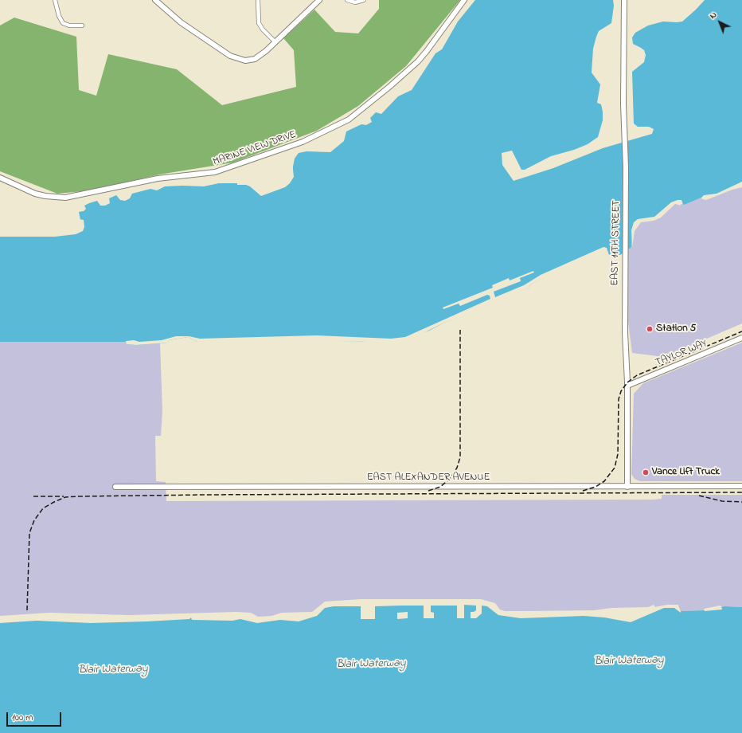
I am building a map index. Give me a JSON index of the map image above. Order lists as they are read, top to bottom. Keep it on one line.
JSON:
{"streets":{"street":["MARINE VIEW DRIVE","EAST 11TH STREET","TAYLOR WAY","EAST ALEXANDER AVENUE"]},"crossings":[["EAST 11TH STREET","TAYLOR WAY"],["EAST 11TH STREET","EAST ALEXANDER AVENUE"]],"water":["Blair Waterway"],"places":["Station 5","Vance Lift Truck"],"scale_bar":"100 m","north":"top left"}
